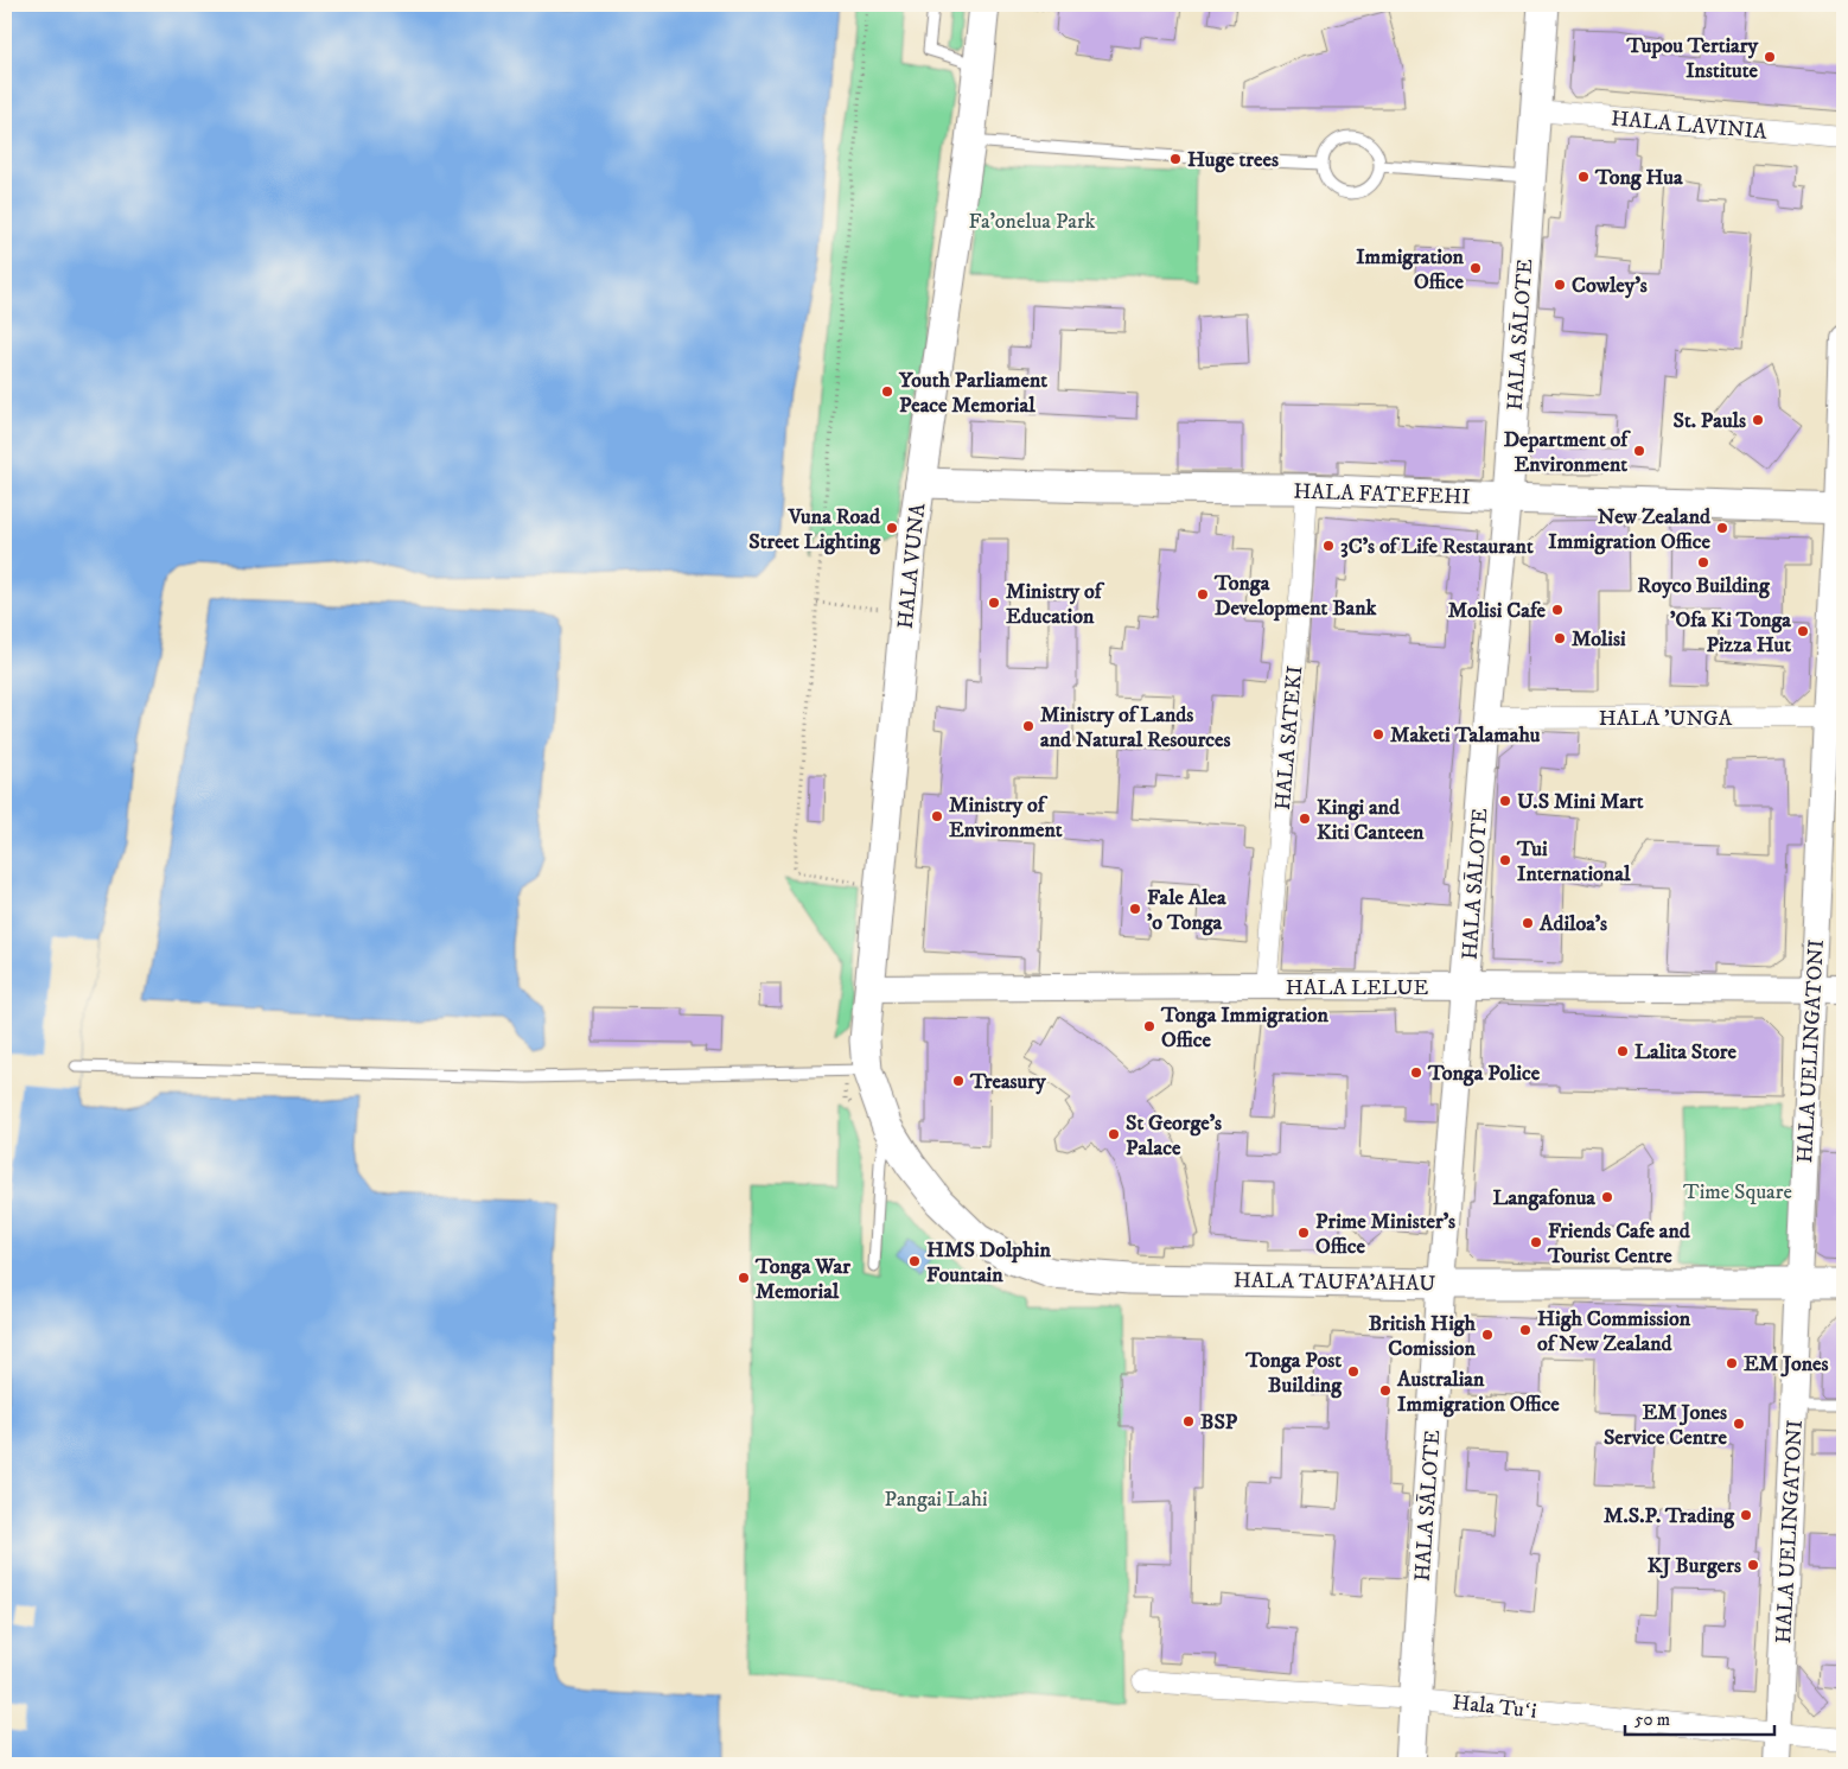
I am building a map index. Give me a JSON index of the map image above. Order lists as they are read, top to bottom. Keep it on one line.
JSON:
{"streets":{"main road":["HALA SĀLOTE","HALA FATEFEHI","HALA VUNA","HALA TAUFA'AHAU"],"street":["HALA LAVINIA","HALA 'UNGA","HALA SATEKI","HALA LELUE","HALA UELINGATONI","Hala Tuʻi"]},"crossings":[["HALA LAVINIA","HALA SĀLOTE"],["HALA SĀLOTE","HALA FATEFEHI"],["HALA SĀLOTE","HALA 'UNGA"],["HALA SĀLOTE","HALA LELUE"],["HALA SĀLOTE","HALA TAUFA'AHAU"],["HALA SĀLOTE","Hala Tuʻi"],["HALA FATEFEHI","HALA VUNA"],["HALA FATEFEHI","HALA SATEKI"],["HALA FATEFEHI","HALA UELINGATONI"],["HALA VUNA","HALA LELUE"],["HALA VUNA","HALA TAUFA'AHAU"],["HALA 'UNGA","HALA UELINGATONI"],["HALA SATEKI","HALA LELUE"],["HALA LELUE","HALA UELINGATONI"],["HALA UELINGATONI","HALA TAUFA'AHAU"],["HALA UELINGATONI","Hala Tuʻi"]],"parks":["Fa'onelua Park","Time Square","Pangai Lahi"],"places":["Tupou Tertiary Institute","Huge trees","Tong Hua","Immigration Office","Cowley's","Youth Parliament Peace Memorial","St. Pauls","Department of Environment","Vuna Road Street Lighting","New Zealand Immigration Office","3C's of Life Restaurant","Royco Building","Tonga Development Bank","Ministry of Education","Molisi Cafe","'Ofa Ki Tonga Pizza Hut","Molisi","Ministry of Lands and Natural Resources","Maketi Talamahu","U.S Mini Mart","Ministry of Environment","Kingi and Kiti Canteen","Tui International","Fale Alea 'o Tonga","Adiloa's","Tonga Immigration Office","Lalita Store","Tonga Police","Treasury","St George's Palace","Langafonua","Prime Minister's Office","Friends Cafe and Tourist Centre","HMS Dolphin Fountain","Tonga War Memorial","High Commission of New Zealand","British High Comission","EM Jones","Tonga Post Building","Australian Immigration Office","BSP","EM Jones Service Centre","M.S.P. Trading","KJ Burgers"],"scale_bar":"50 m"}
